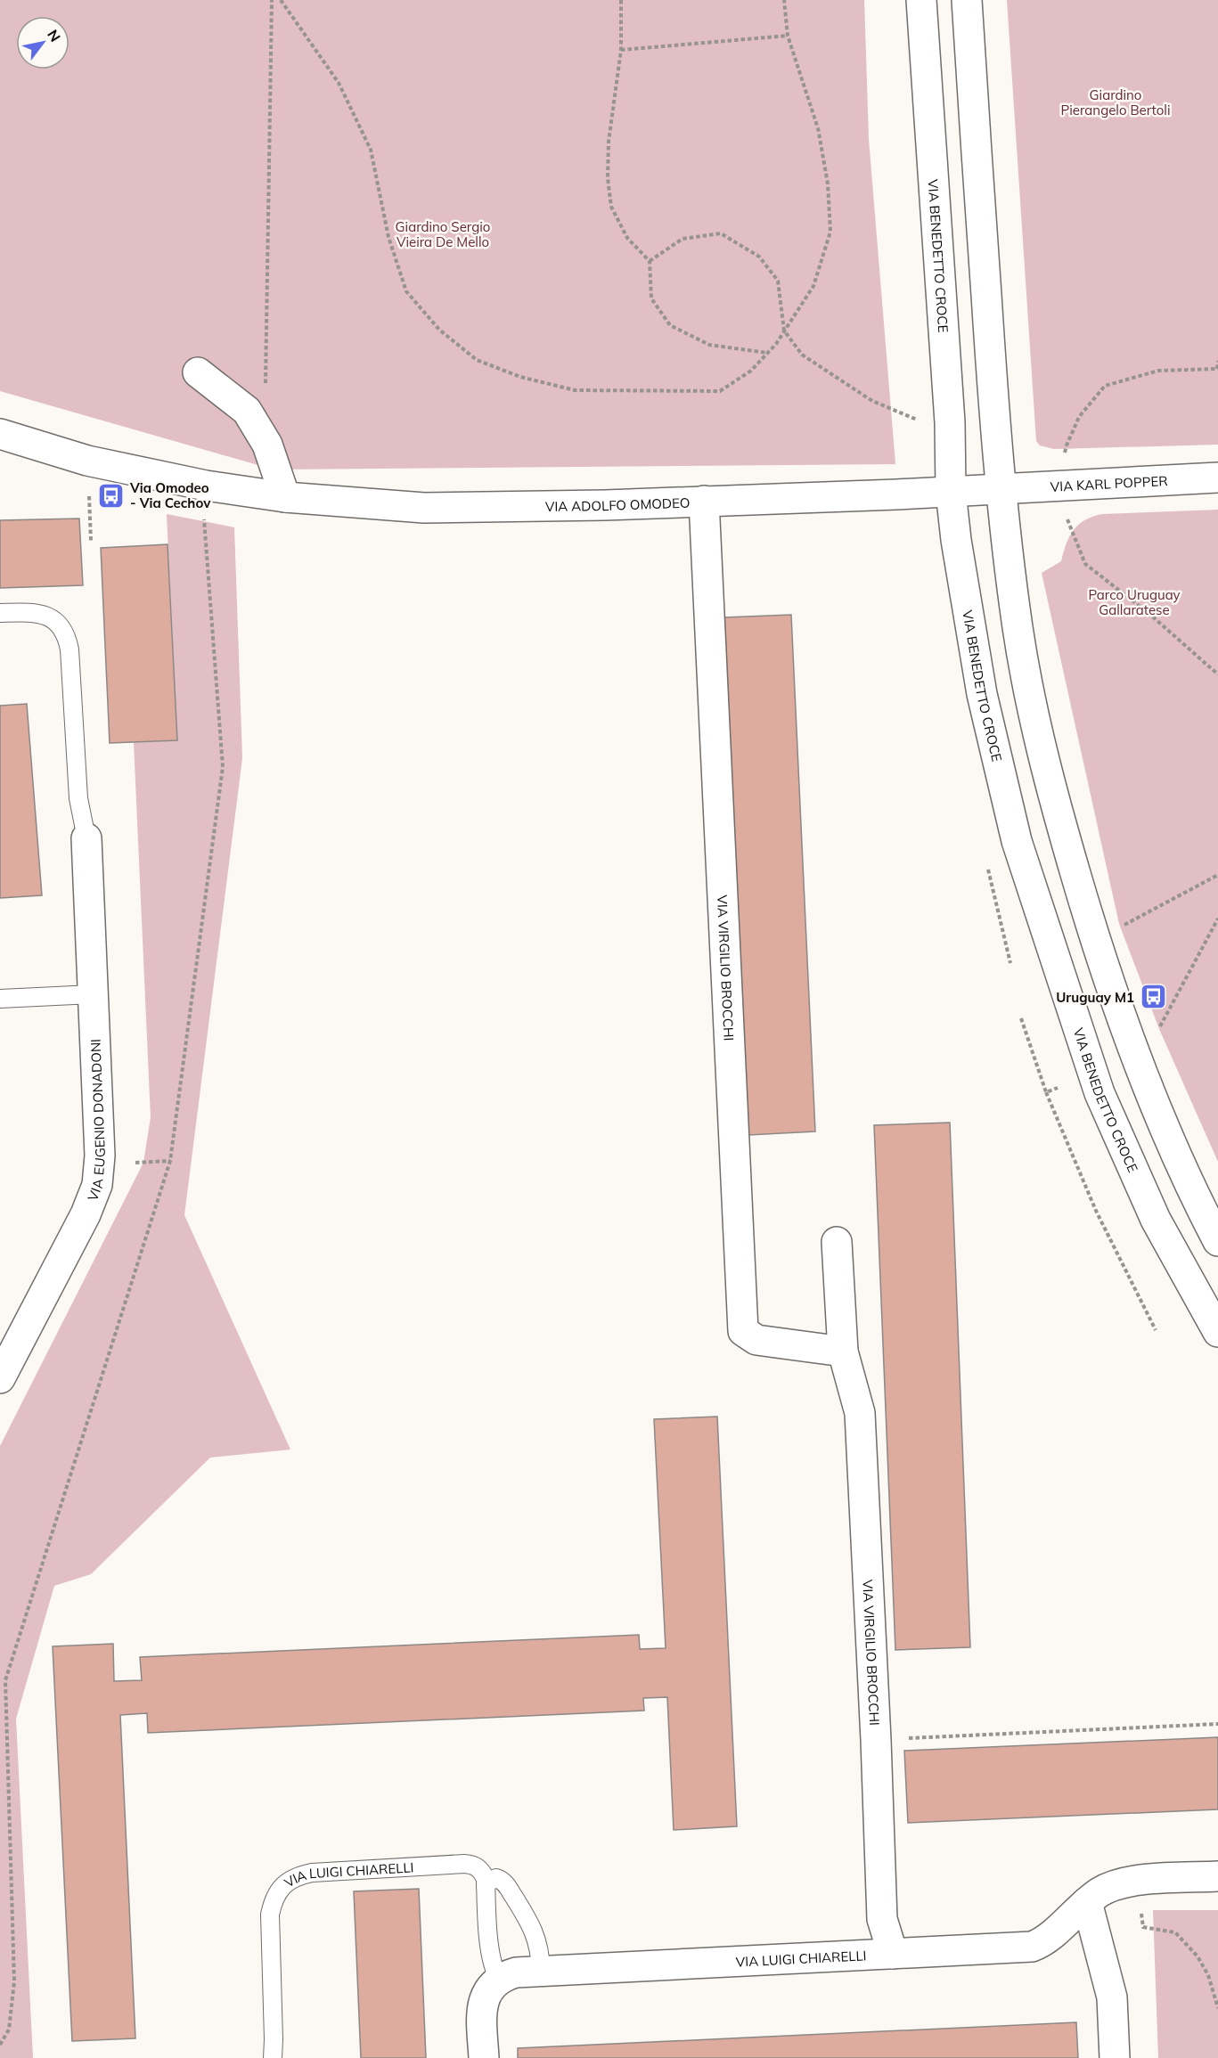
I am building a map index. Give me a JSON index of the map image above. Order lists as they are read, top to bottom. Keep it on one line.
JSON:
{"streets":{"street":["VIA BENEDETTO CROCE","VIA KARL POPPER","VIA ADOLFO OMODEO","VIA VIRGILIO BROCCHI","VIA EUGENIO DONADONI","VIA LUIGI CHIARELLI"]},"crossings":[["VIA BENEDETTO CROCE","VIA KARL POPPER"],["VIA BENEDETTO CROCE","VIA ADOLFO OMODEO"],["VIA KARL POPPER","VIA ADOLFO OMODEO"],["VIA ADOLFO OMODEO","VIA VIRGILIO BROCCHI"],["VIA VIRGILIO BROCCHI","VIA LUIGI CHIARELLI"]],"parks":["Giardino Pierangelo Bertoli","Giardino Sergio Vieira De Mello","Parco Uruguay Gallaratese"],"places":{"bus stop":["Via Omodeo - Via Cechov","Uruguay M1"]},"north":"top right"}
